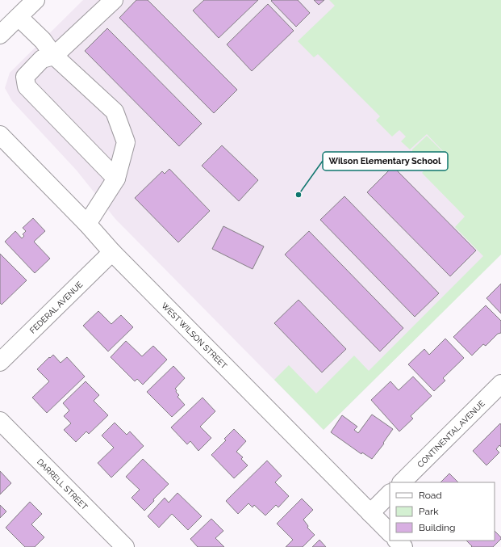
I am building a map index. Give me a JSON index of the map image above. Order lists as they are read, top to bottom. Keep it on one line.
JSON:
{"streets":{"street":["FEDERAL AVENUE","WEST WILSON STREET","CONTINENTAL AVENUE","DARRELL STREET"]},"crossings":[["FEDERAL AVENUE","WEST WILSON STREET"]],"places":["Wilson Elementary School"],"legend":["Road","Park","Building"]}
